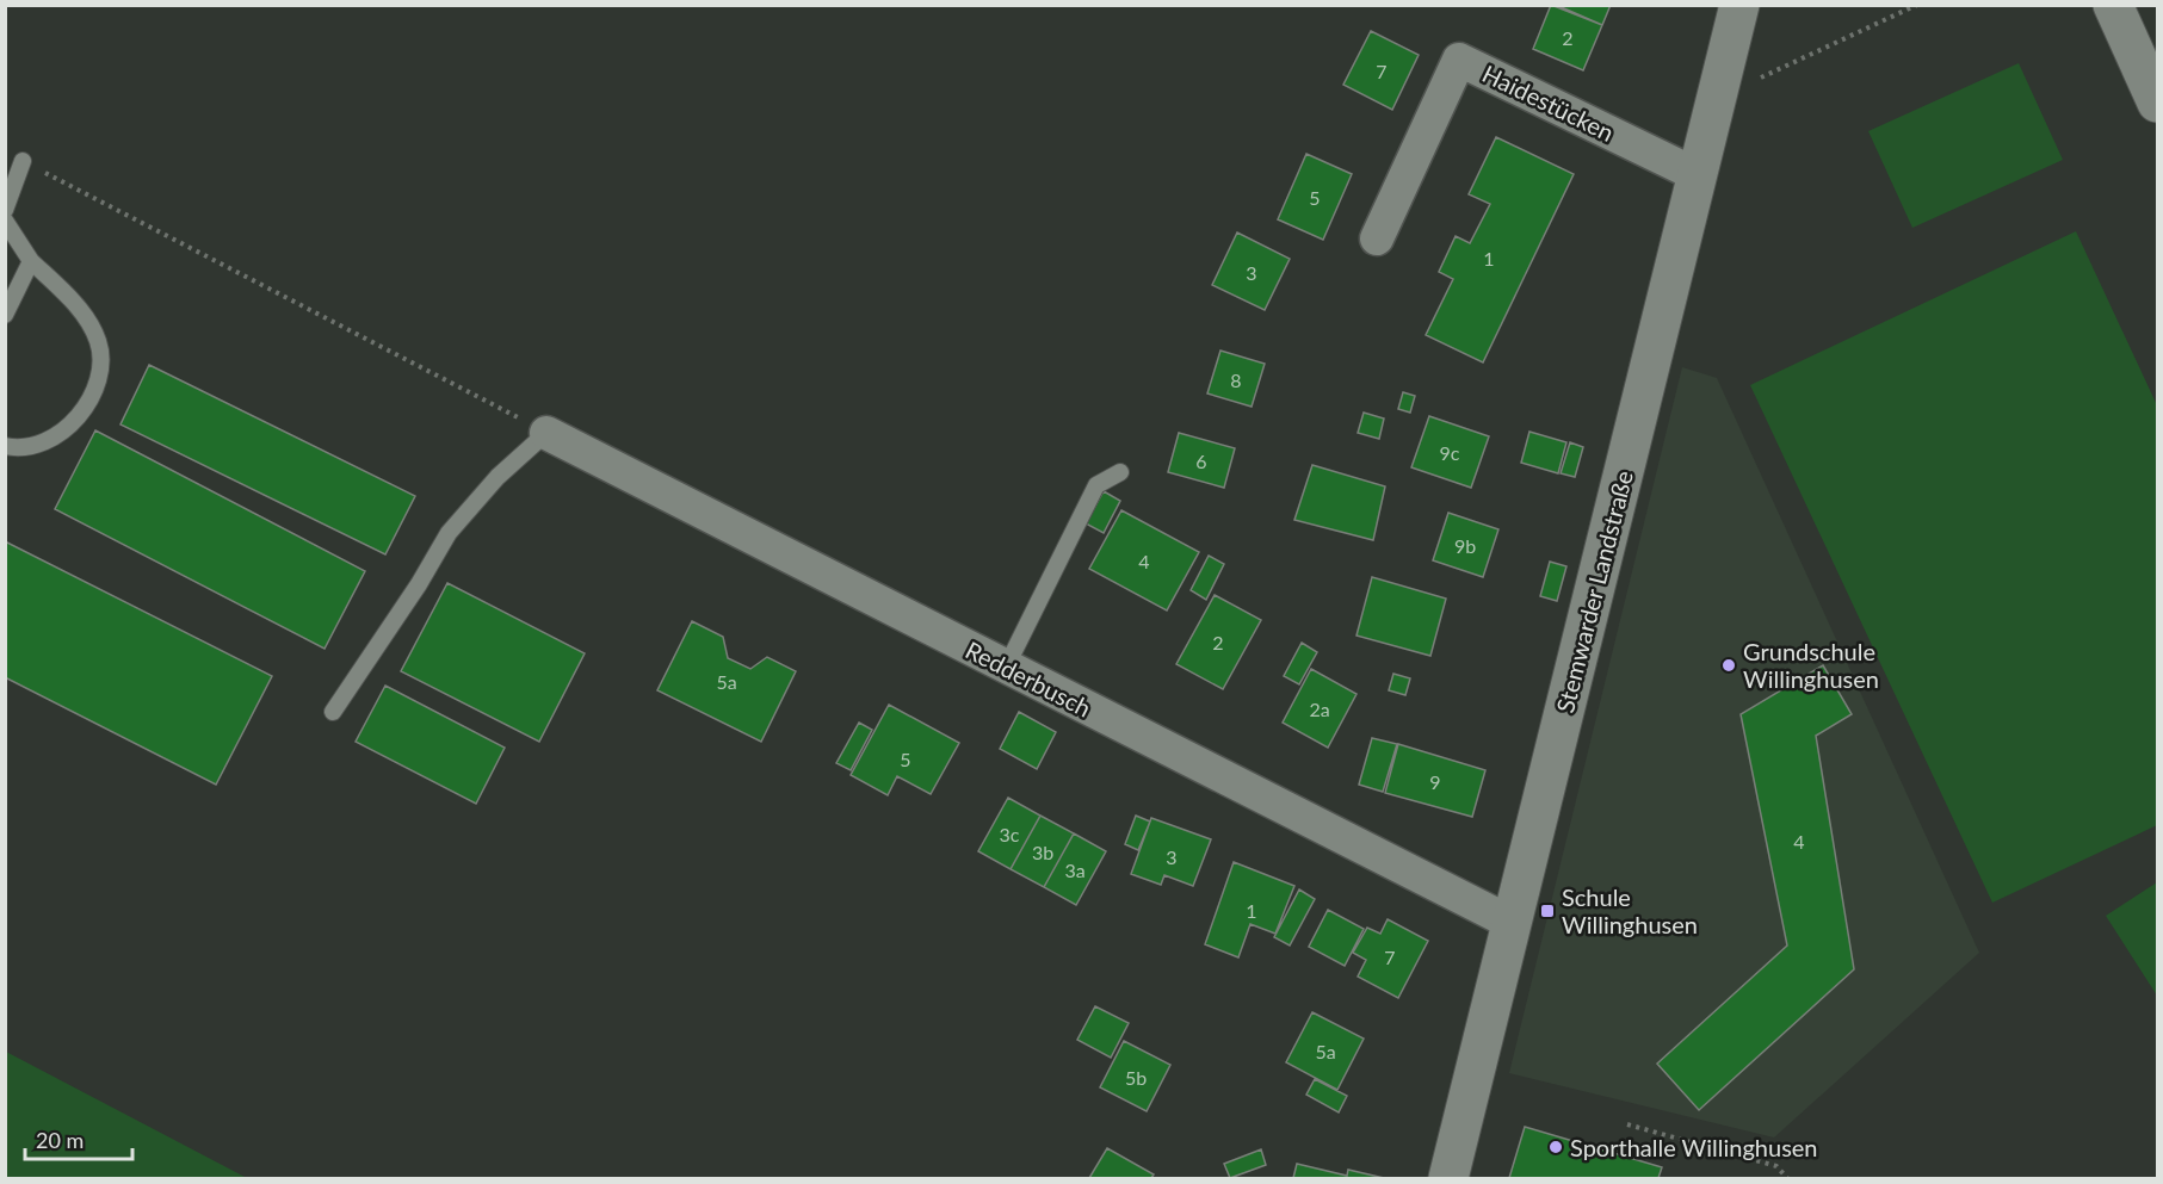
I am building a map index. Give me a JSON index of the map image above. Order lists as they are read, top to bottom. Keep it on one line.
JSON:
{"streets":{"street":["Haidestücken","Stemwarder Landstraße","Redderbusch"]},"crossings":[["Haidestücken","Stemwarder Landstraße"],["Stemwarder Landstraße","Redderbusch"]],"places":{"other":["Grundschule Willinghusen","Sporthalle Willinghusen"],"transit":["Schule Willinghusen"]},"house_numbers":["2","7","5","1","3","8","9c","6","9b","4","2","5a","2a","5","9","3c","4","3b","3","3a","1","7","5a","5b"],"scale_bar":"20 m"}
